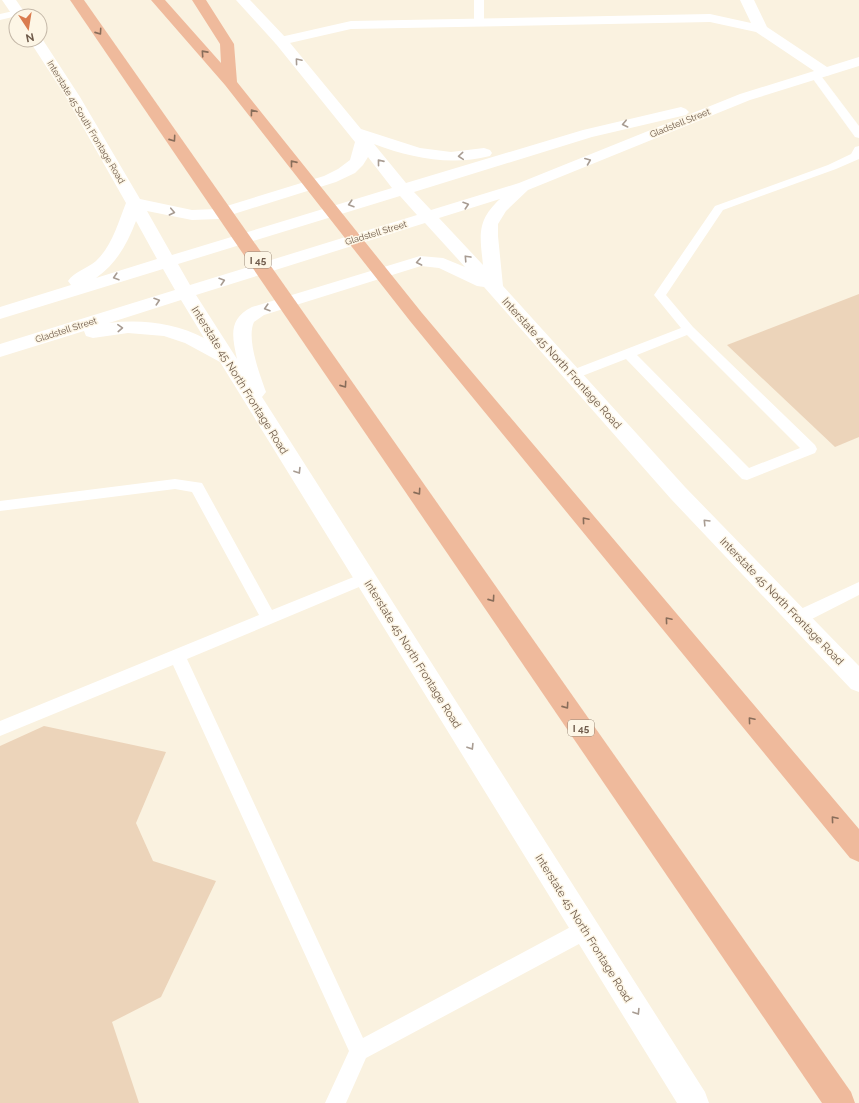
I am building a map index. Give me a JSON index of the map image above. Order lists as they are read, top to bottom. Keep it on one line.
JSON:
{"streets":{"highway":["I 45"],"street":["Interstate 45 South Frontage Road","Gladstell Street","Interstate 45 North Frontage Road"]},"crossings":[["Interstate 45 South Frontage Road","Interstate 45 North Frontage Road"],["Gladstell Street","Interstate 45 North Frontage Road"]],"north":"bottom"}
